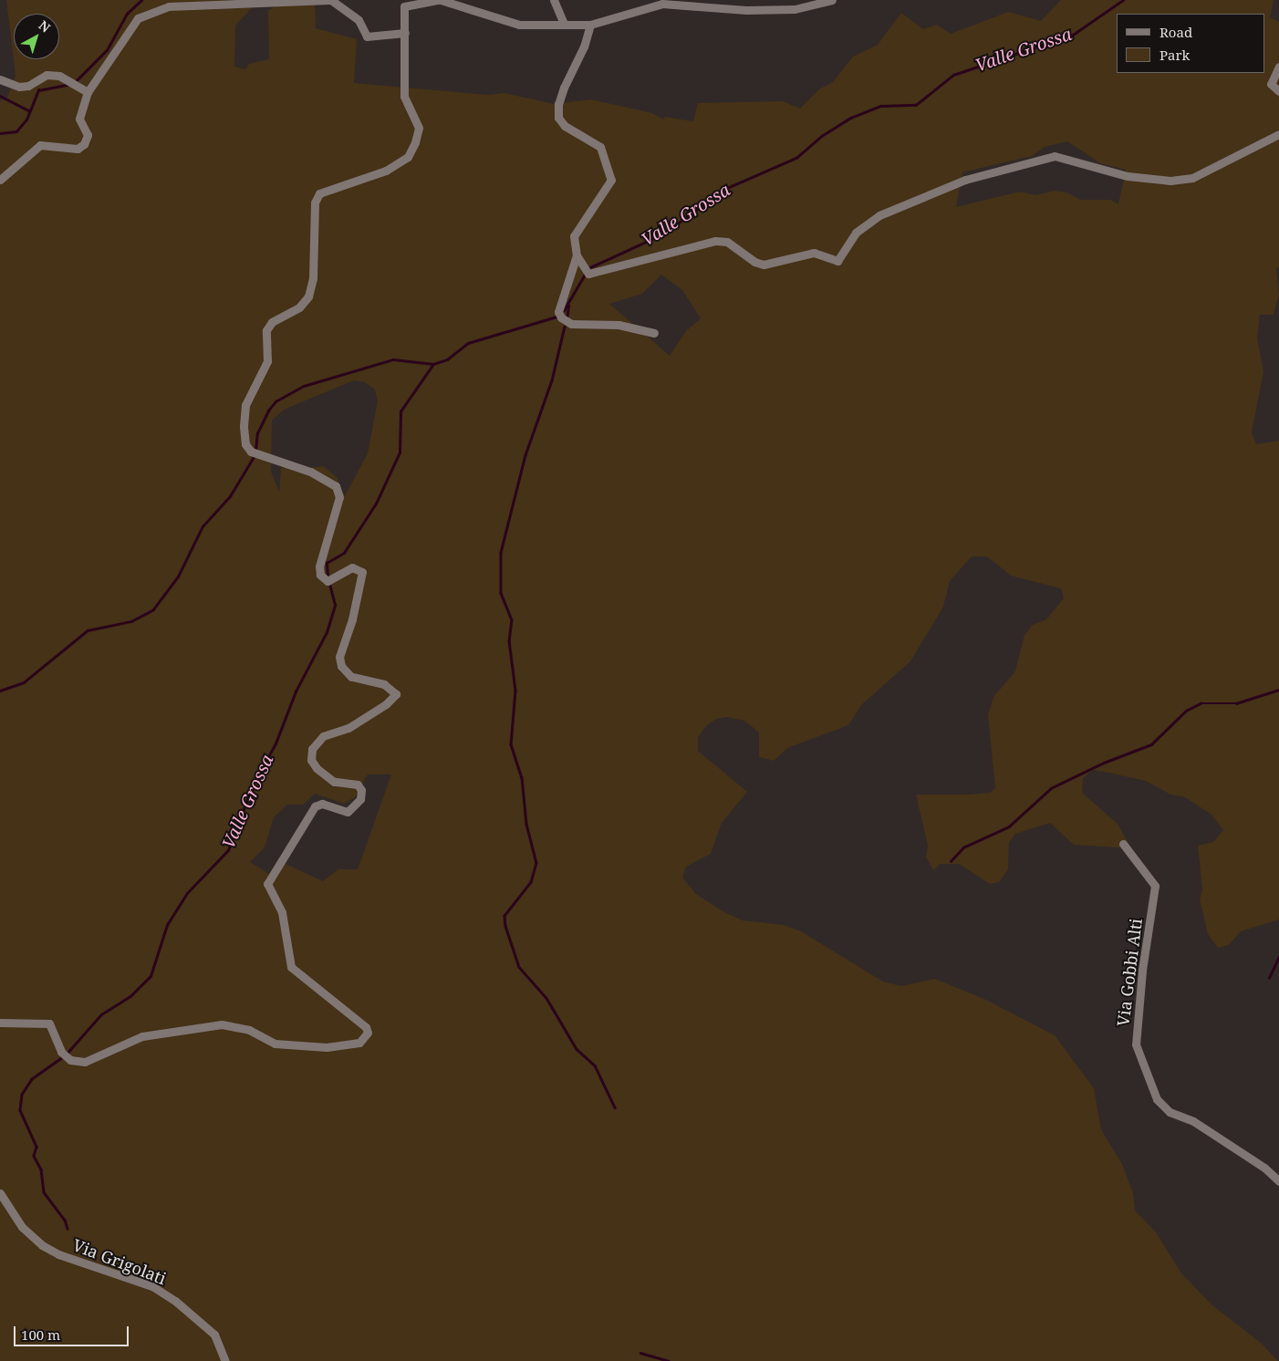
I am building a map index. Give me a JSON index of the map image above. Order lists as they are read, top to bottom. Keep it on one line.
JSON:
{"streets":{"street":["Via Gobbi Alti","Via Grigolati"]},"water":["Valle Grossa"],"legend":["Road","Park"],"scale_bar":"100 m","north":"top right"}
